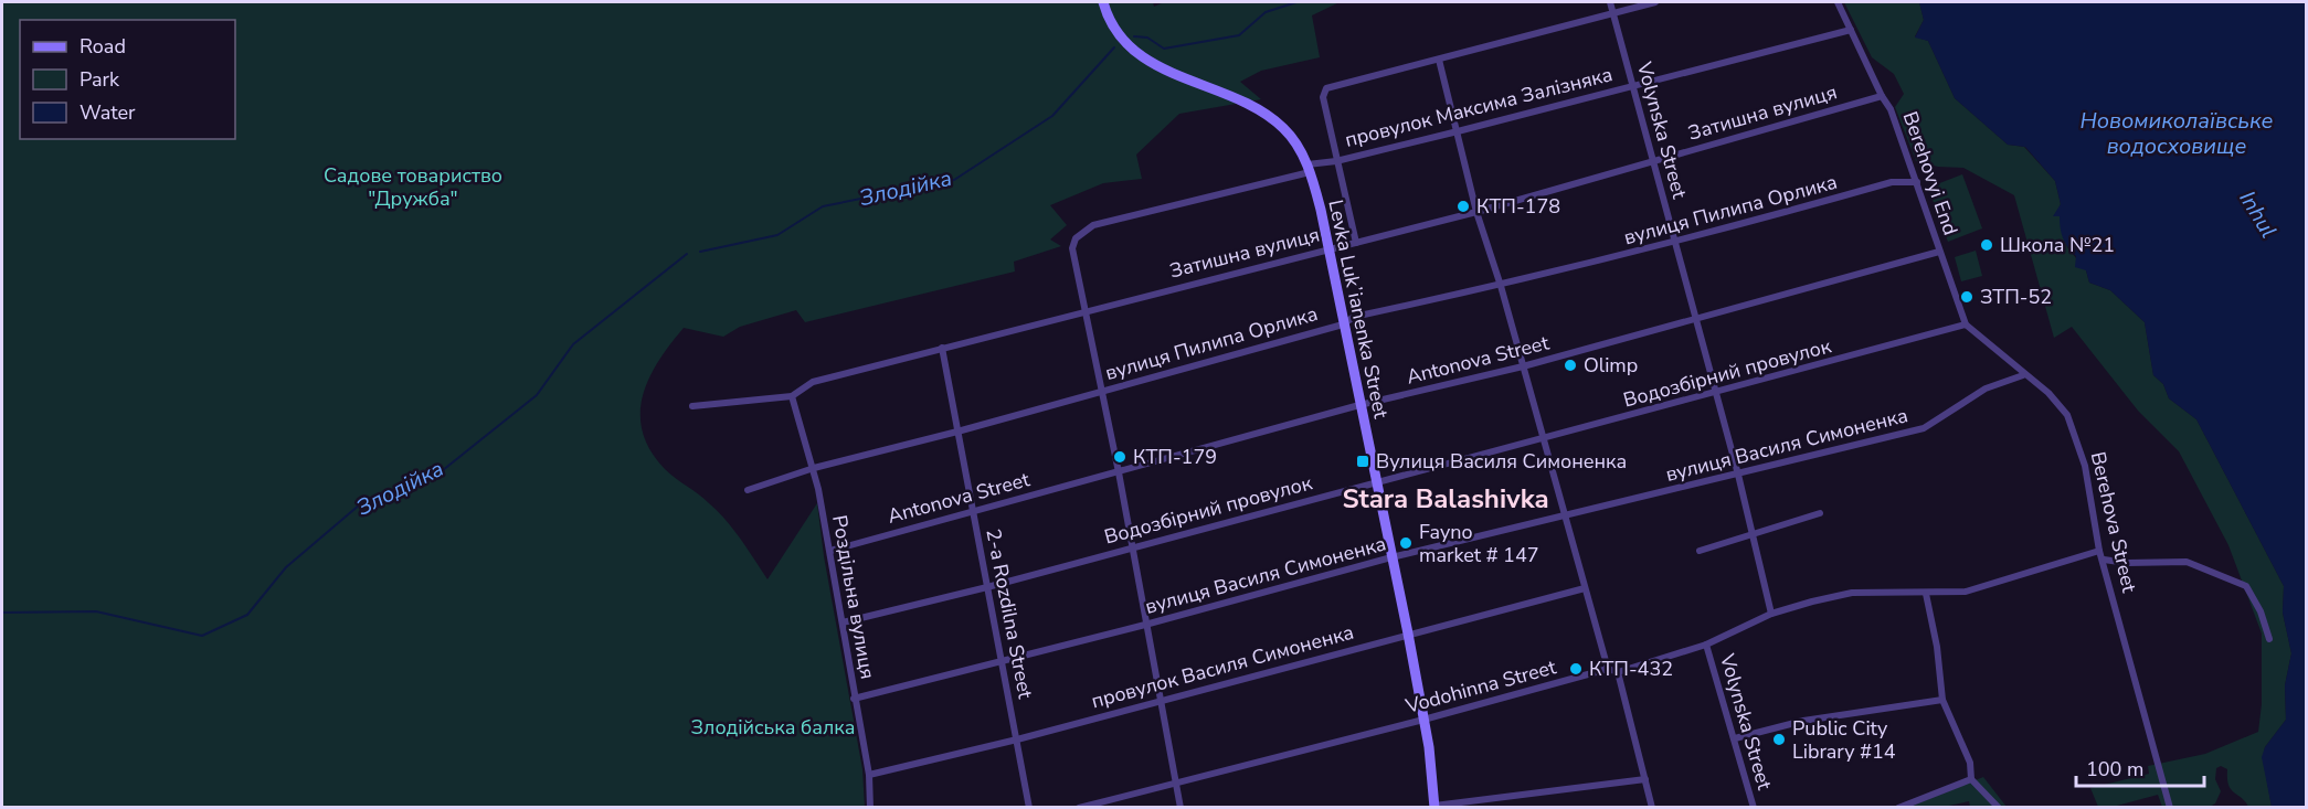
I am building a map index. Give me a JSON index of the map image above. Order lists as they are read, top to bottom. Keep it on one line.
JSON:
{"streets":{"street":["провулок Максима Залізняка","Затишна вулиця","Volynska Street","Berehovyi End","вулиця Пилипа Орлика","Levka Lukʼianenka Street","Antonova Street","Водозбірний провулок","вулиця Василя Симоненка","Berehova Street","Роздільна вулиця","2-a Rozdilna Street","провулок Василя Симоненка","Vodohinna Street"]},"crossings":[["провулок Максима Залізняка","Затишна вулиця"],["провулок Максима Залізняка","Volynska Street"],["провулок Максима Залізняка","Berehovyi End"],["провулок Максима Залізняка","Levka Lukʼianenka Street"],["Затишна вулиця","Volynska Street"],["Затишна вулиця","Berehovyi End"],["Затишна вулиця","Levka Lukʼianenka Street"],["Затишна вулиця","Роздільна вулиця"],["Затишна вулиця","2-a Rozdilna Street"],["Volynska Street","вулиця Пилипа Орлика"],["Volynska Street","Antonova Street"],["Volynska Street","Водозбірний провулок"],["Volynska Street","вулиця Василя Симоненка"],["Berehovyi End","вулиця Пилипа Орлика"],["Berehovyi End","Antonova Street"],["Berehovyi End","Водозбірний провулок"],["Berehovyi End","Berehova Street"],["вулиця Пилипа Орлика","Levka Lukʼianenka Street"],["вулиця Пилипа Орлика","Роздільна вулиця"],["вулиця Пилипа Орлика","2-a Rozdilna Street"],["Levka Lukʼianenka Street","Antonova Street"],["Levka Lukʼianenka Street","Водозбірний провулок"],["Levka Lukʼianenka Street","вулиця Василя Симоненка"],["Levka Lukʼianenka Street","провулок Василя Симоненка"],["Levka Lukʼianenka Street","Vodohinna Street"],["Antonova Street","Роздільна вулиця"],["Antonova Street","2-a Rozdilna Street"],["Водозбірний провулок","Berehova Street"],["Водозбірний провулок","Роздільна вулиця"],["Водозбірний провулок","2-a Rozdilna Street"],["вулиця Василя Симоненка","Berehova Street"],["вулиця Василя Симоненка","Роздільна вулиця"],["вулиця Василя Симоненка","2-a Rozdilna Street"],["Роздільна вулиця","провулок Василя Симоненка"],["2-a Rozdilna Street","провулок Василя Симоненка"]],"districts":["Stara Balashivka"],"water":["Новомиколаївське водосховище","Злодійка","Inhul"],"parks":["Садове товариство \"Дружба\"","Злодійська балка"],"places":{"other":["КТП-178","Школа №21","ЗТП-52","Olimp","КТП-179","Fayno market # 147","КТП-432","Public City Library #14"],"transit":["Вулиця Василя Симоненка"]},"legend":["Road","Park","Water"],"scale_bar":"100 m"}
